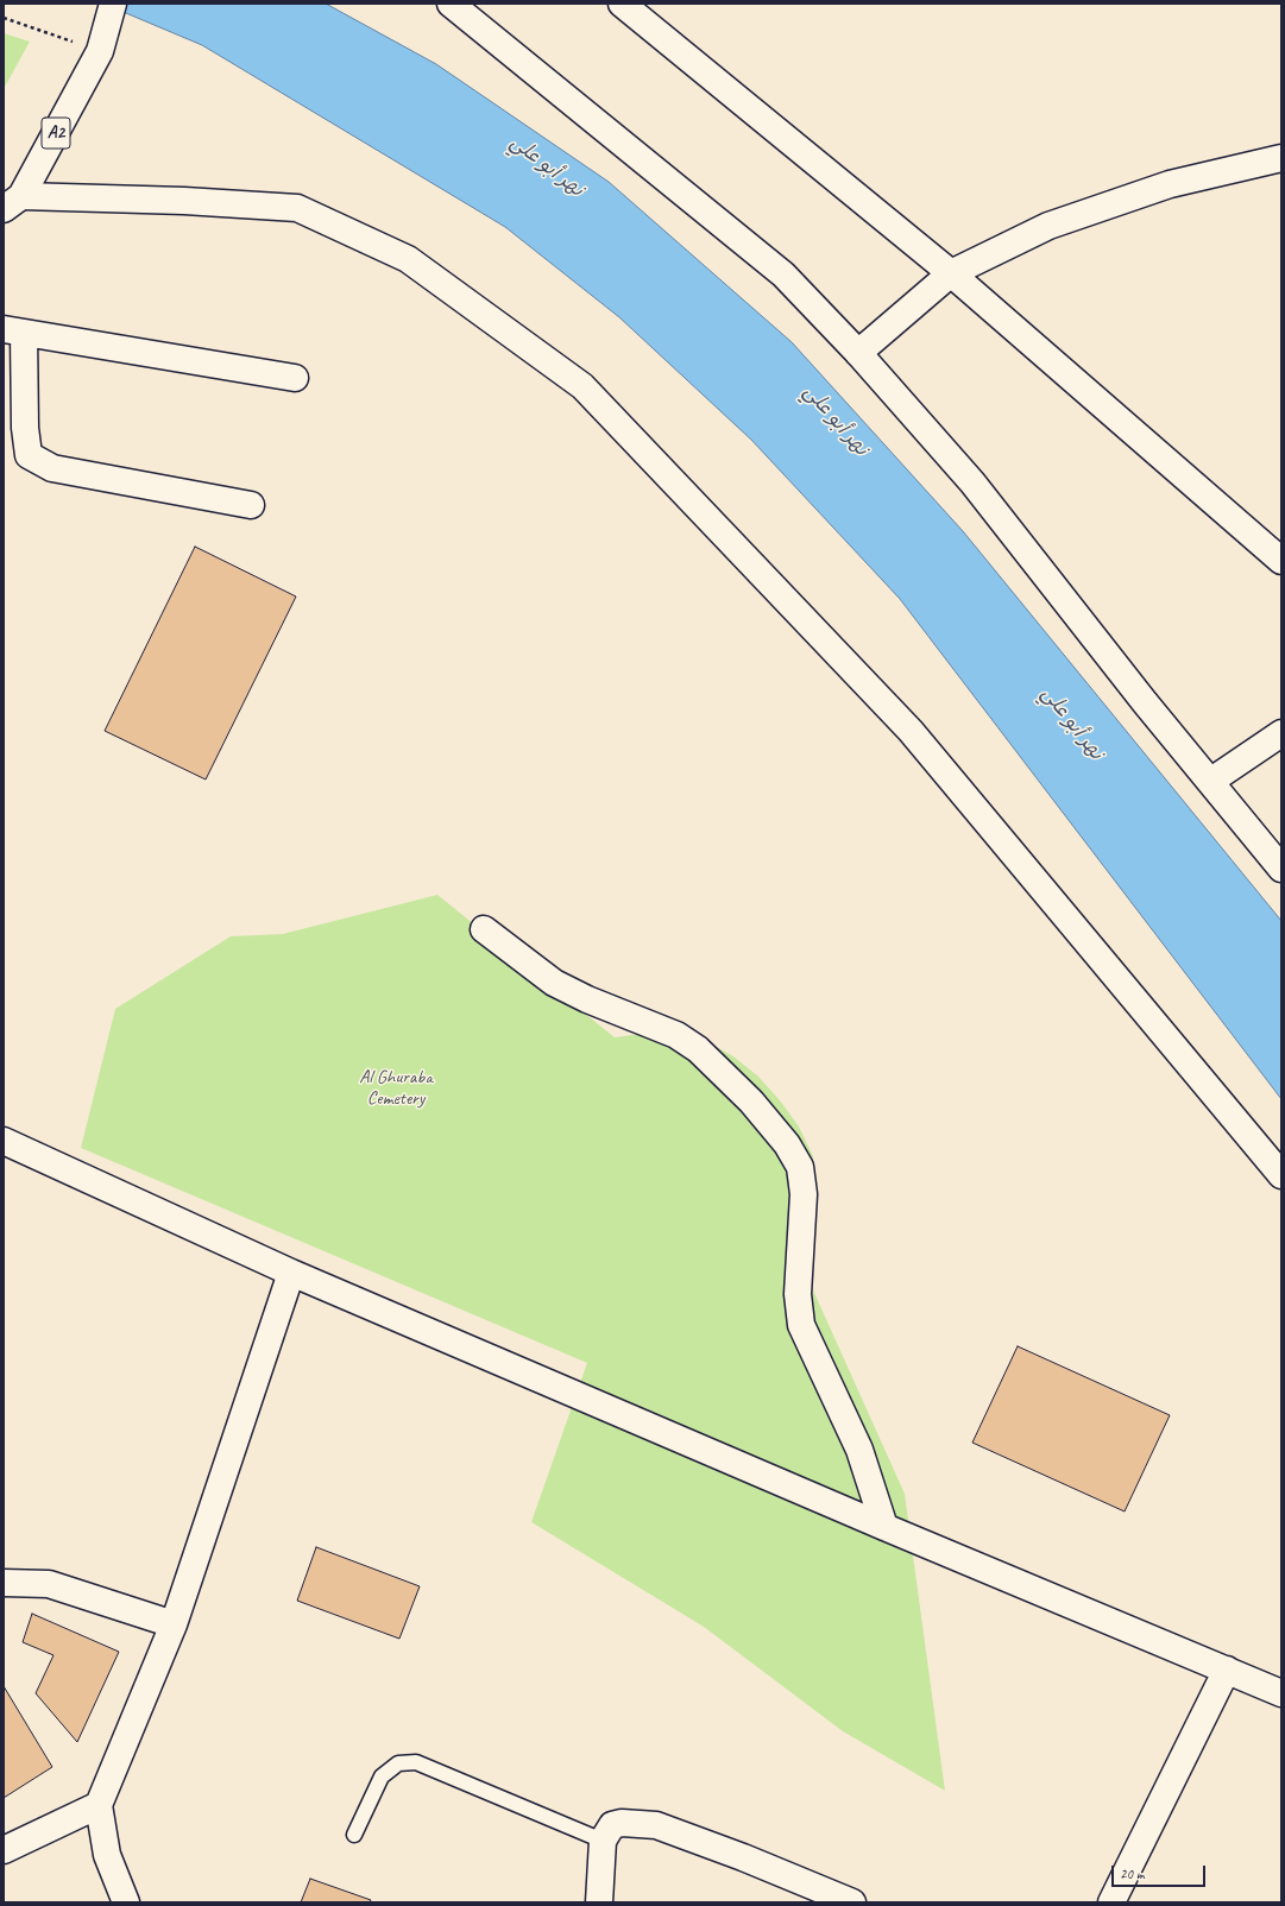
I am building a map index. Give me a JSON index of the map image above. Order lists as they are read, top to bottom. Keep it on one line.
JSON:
{"streets":{"main road":["A2"]},"water":["نهر أبو علي"],"parks":["Al Ghuraba Cemetery"],"scale_bar":"20 m"}
